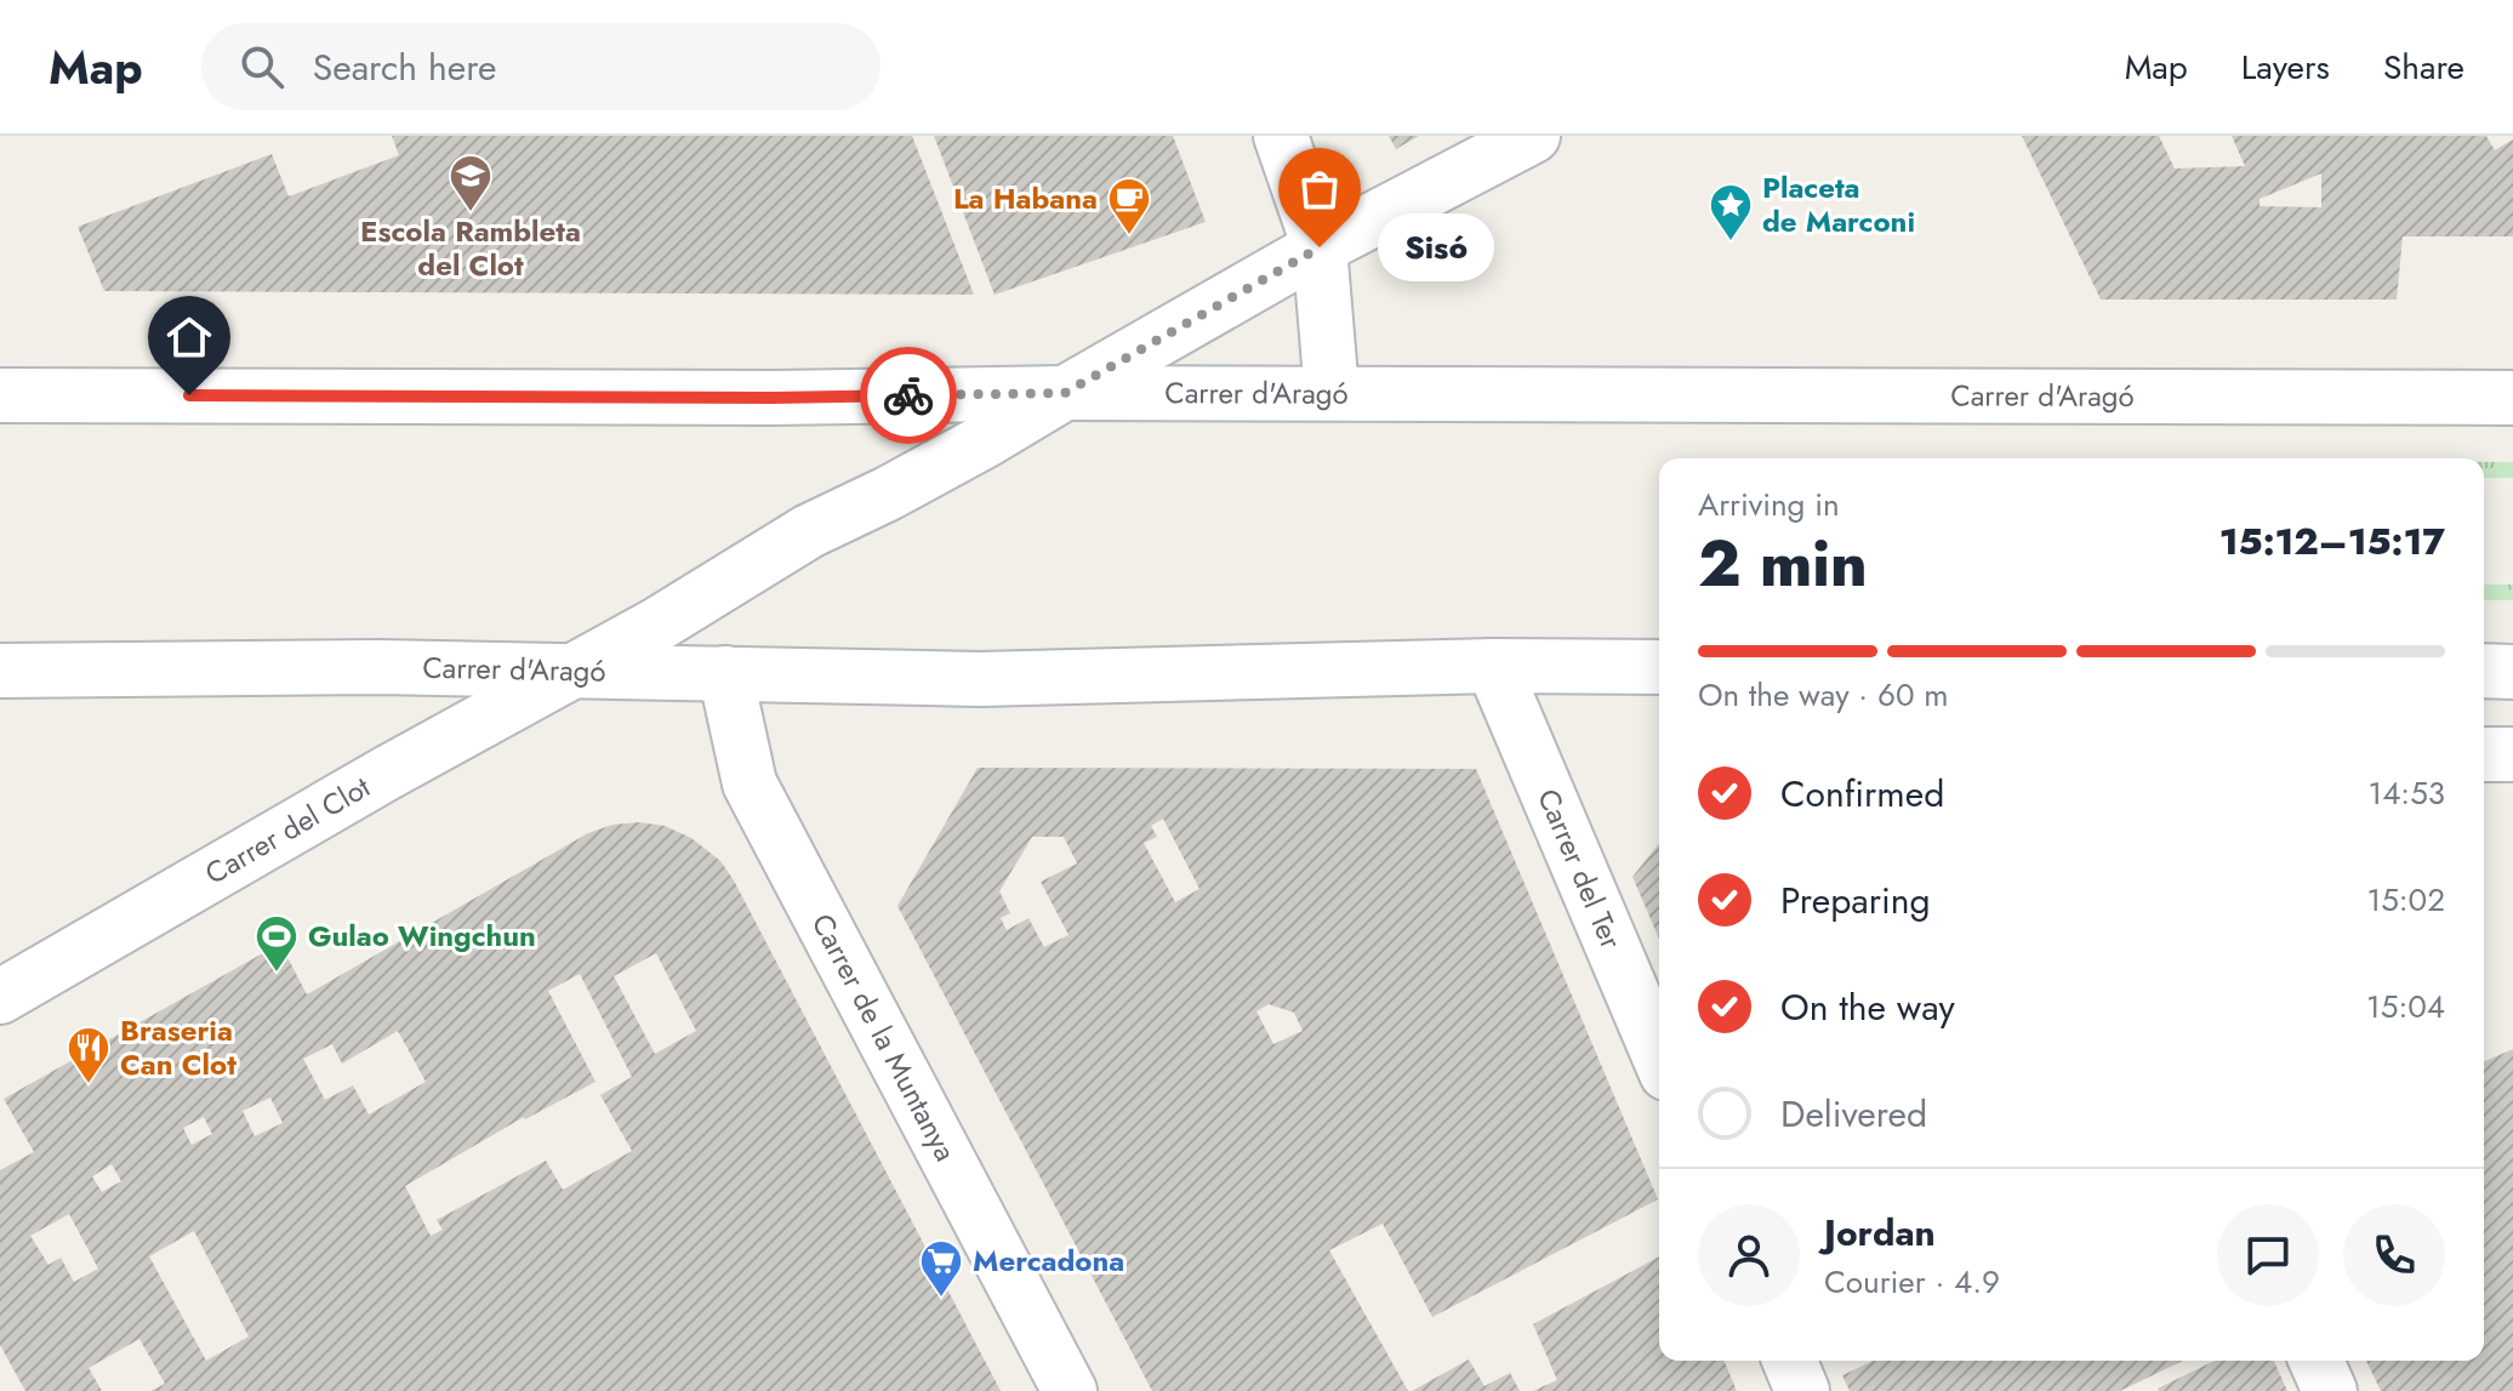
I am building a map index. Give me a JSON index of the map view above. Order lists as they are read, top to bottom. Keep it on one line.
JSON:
{"streets":{"street":["Carrer d'Aragó","Carrer del Clot","Carrer del Ter","Carrer de la Muntanya"]},"crossings":[["Carrer d'Aragó","Carrer del Clot"],["Carrer d'Aragó","Carrer del Ter"],["Carrer d'Aragó","Carrer de la Muntanya"]],"places":{"school or university":["Escola Rambleta del Clot"],"cafe":["La Habana"],"place":["Placeta de Marconi"],"other":["Sisó"],"sports":["Gulao Wingchun"],"restaurant":["Braseria Can Clot"],"supermarket":["Mercadona"]},"page":{"header":"Map","search":"Search here","nav":["Map","Layers","Share"],"bubble":"Sisó","heading":["2 min","Arriving in","15:12–15:17"],"panel":["Jordan","Courier · 4.9"],"bar":"On the way · 60 m","list":[["Confirmed","14:53"],["Preparing","15:02"],["On the way","15:04"],"Delivered"]}}
